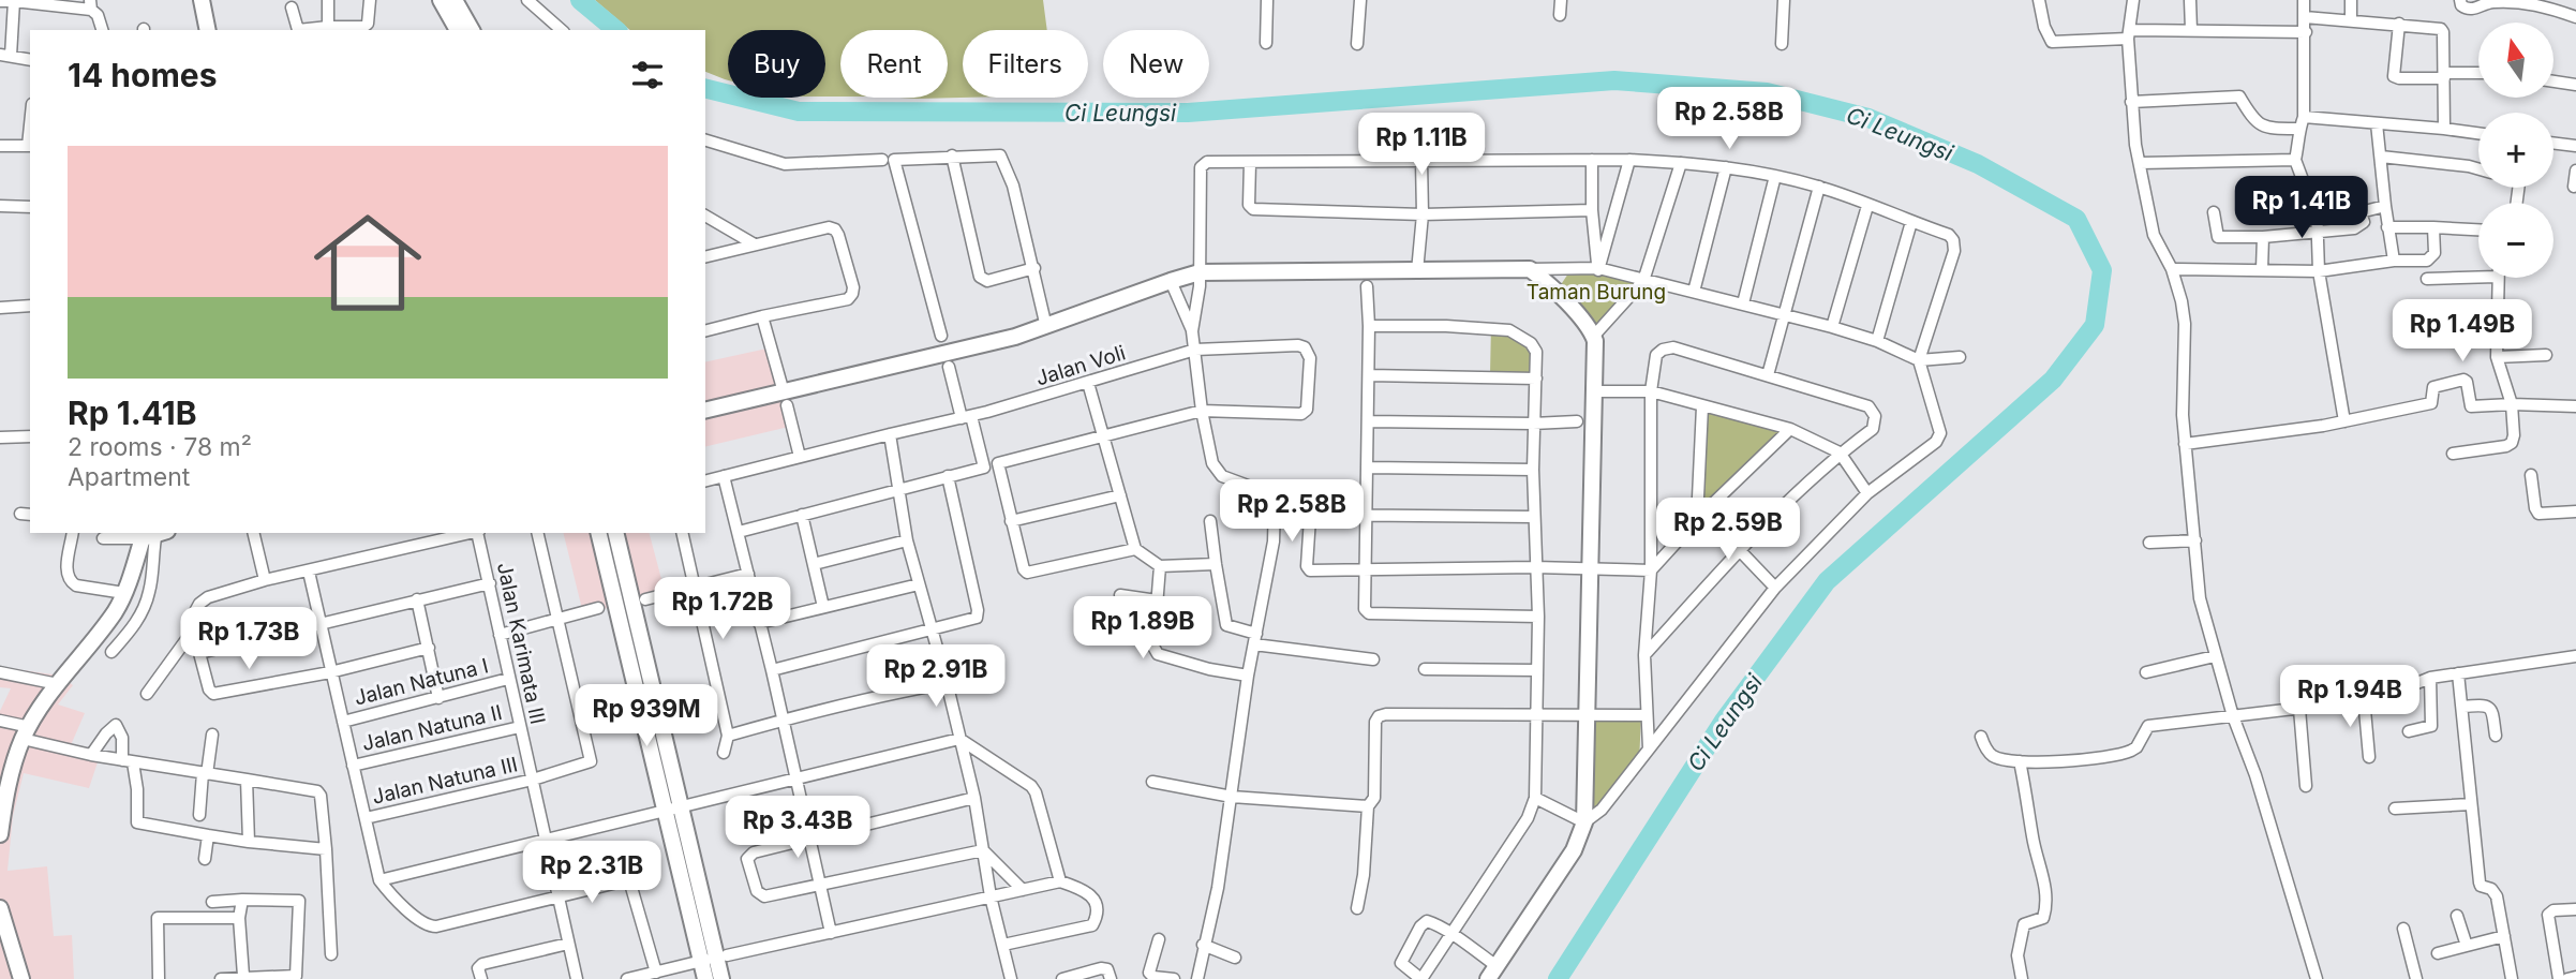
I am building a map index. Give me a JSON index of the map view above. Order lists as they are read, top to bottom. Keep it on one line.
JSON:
{"streets":{"street":["Jalan Voli","Jalan Karimata III","Jalan Natuna I","Jalan Natuna II","Jalan Natuna III"]},"crossings":[["Jalan Karimata III","Jalan Natuna I"],["Jalan Karimata III","Jalan Natuna II"],["Jalan Karimata III","Jalan Natuna III"]],"water":["Ci Leungsi"],"parks":["Taman Burung"],"north":"top","page":{"map_buttons":["+","−"],"chip":["Buy","Rent","Filters","New"],"heading":"14 homes","price":["Rp 2.58B","Rp 1.11B","Rp 1.41B","Rp 1.49B","Rp 2.58B","Rp 2.59B","Rp 1.72B","Rp 1.89B","Rp 1.73B","Rp 2.91B","Rp 1.94B","Rp 939M","Rp 3.43B","Rp 2.31B"],"list":[{"name":"Rp 1.41B","note":"2 rooms · 78 m² · Apartment"}]}}
